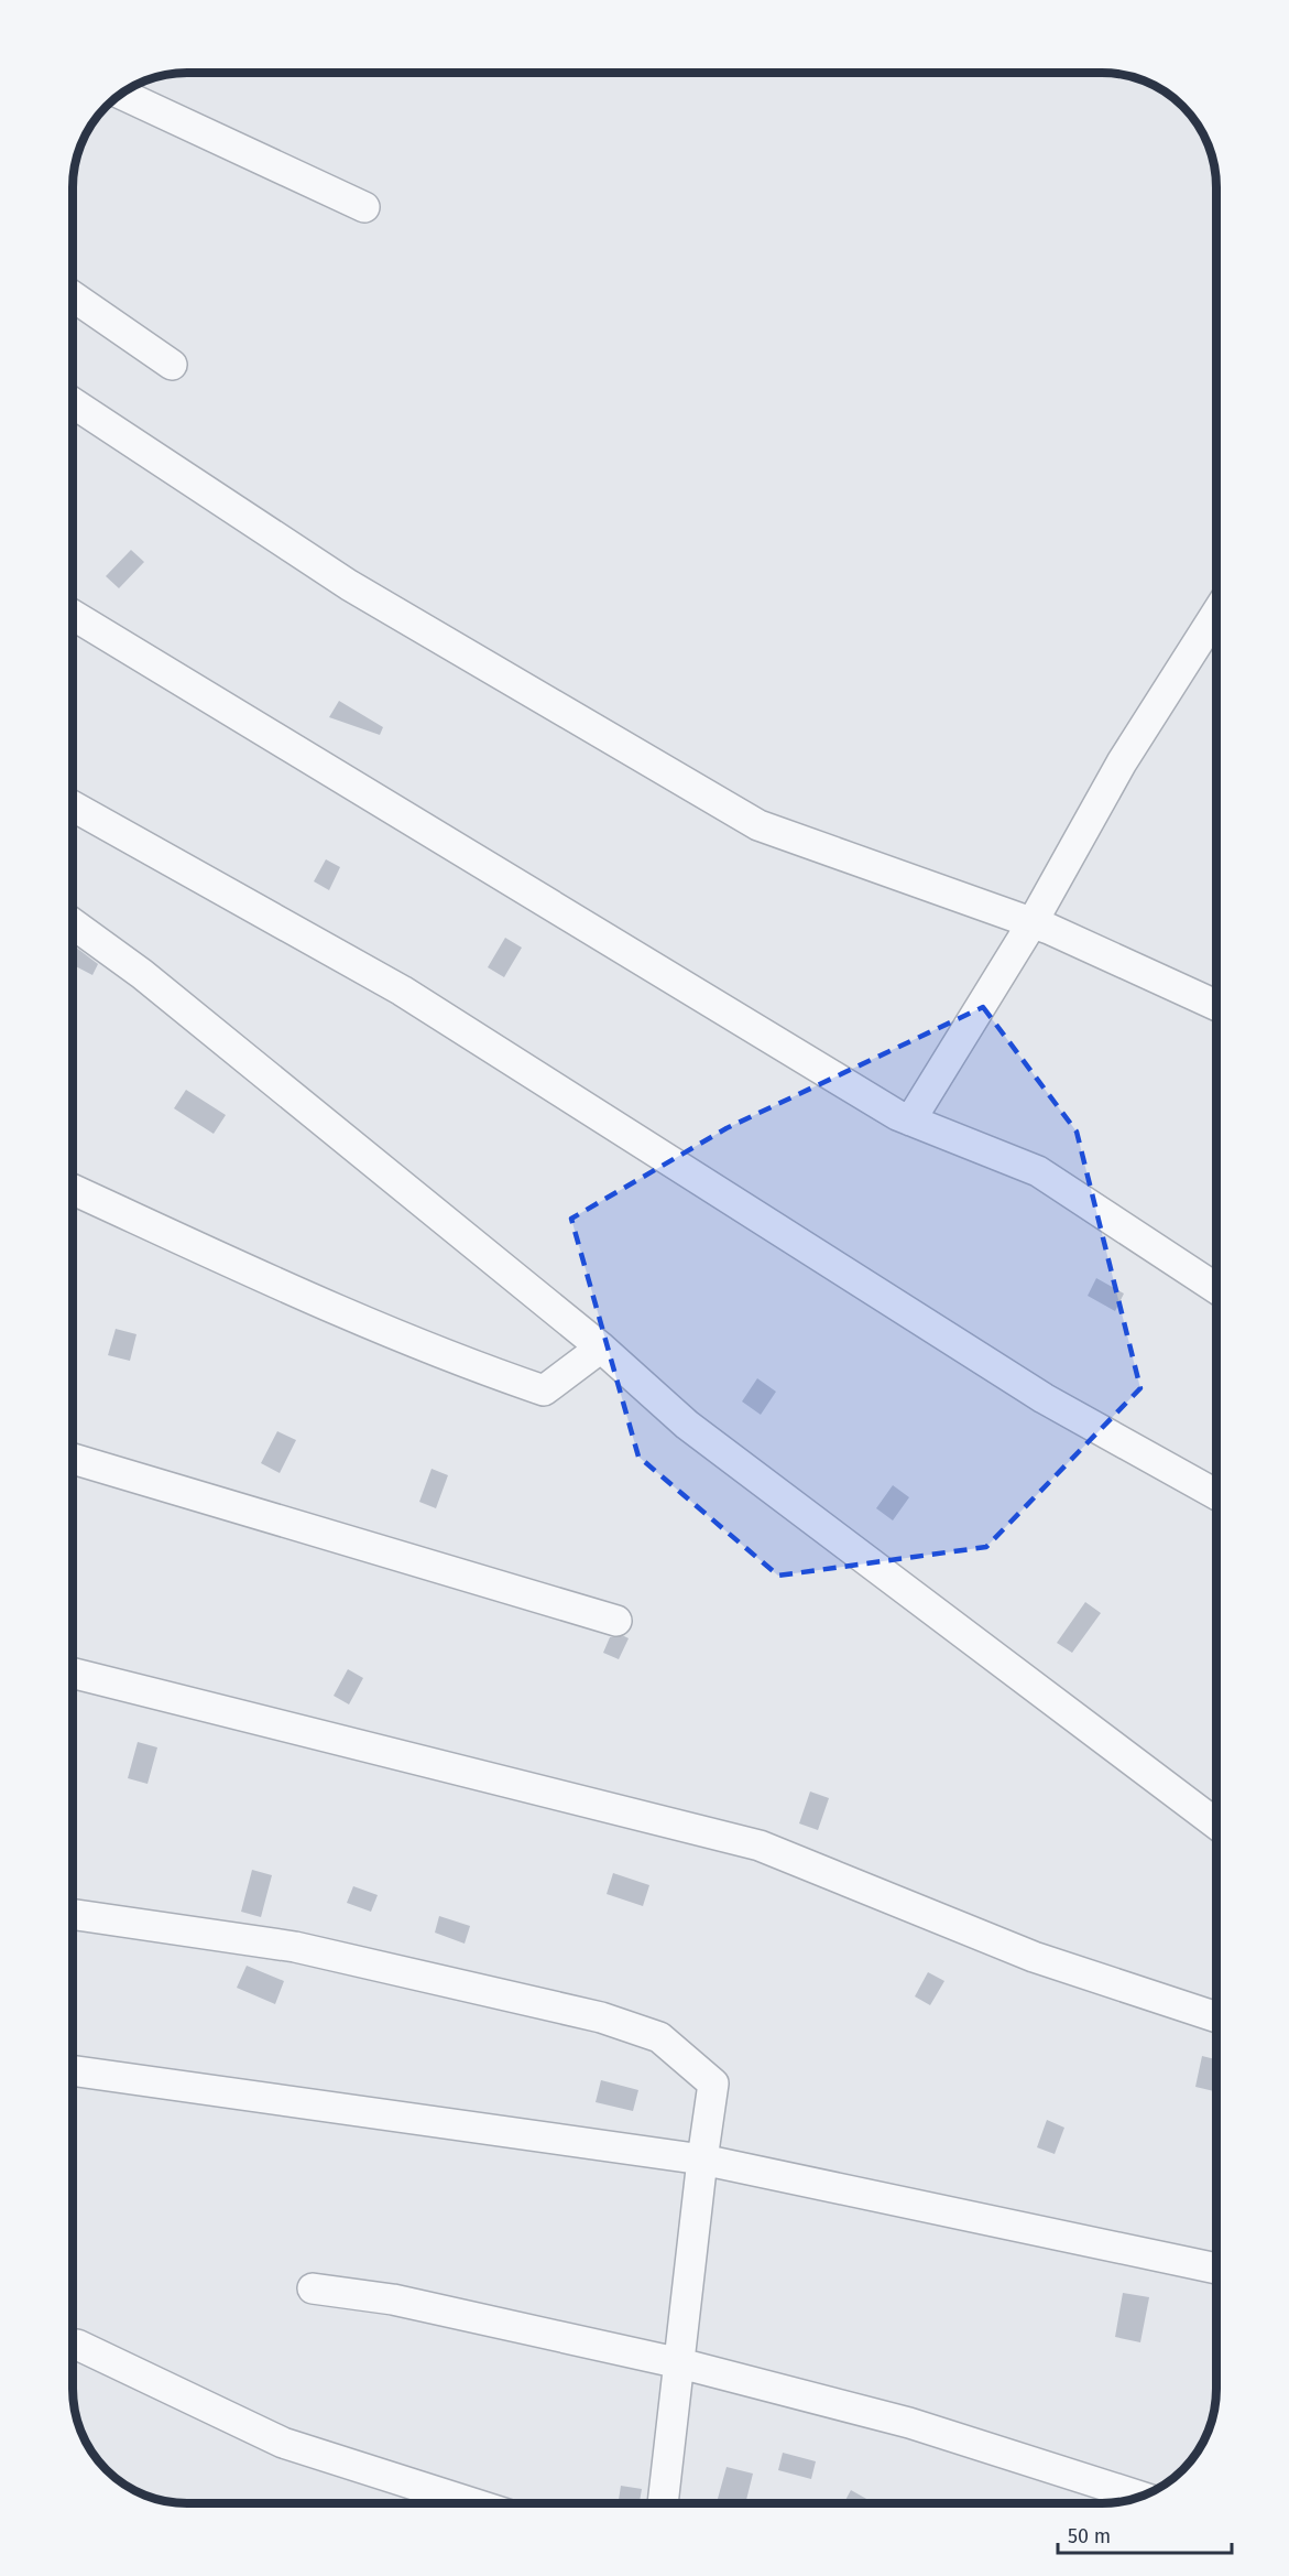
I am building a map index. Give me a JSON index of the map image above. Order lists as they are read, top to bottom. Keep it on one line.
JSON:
{"scale_bar":"50 m"}
